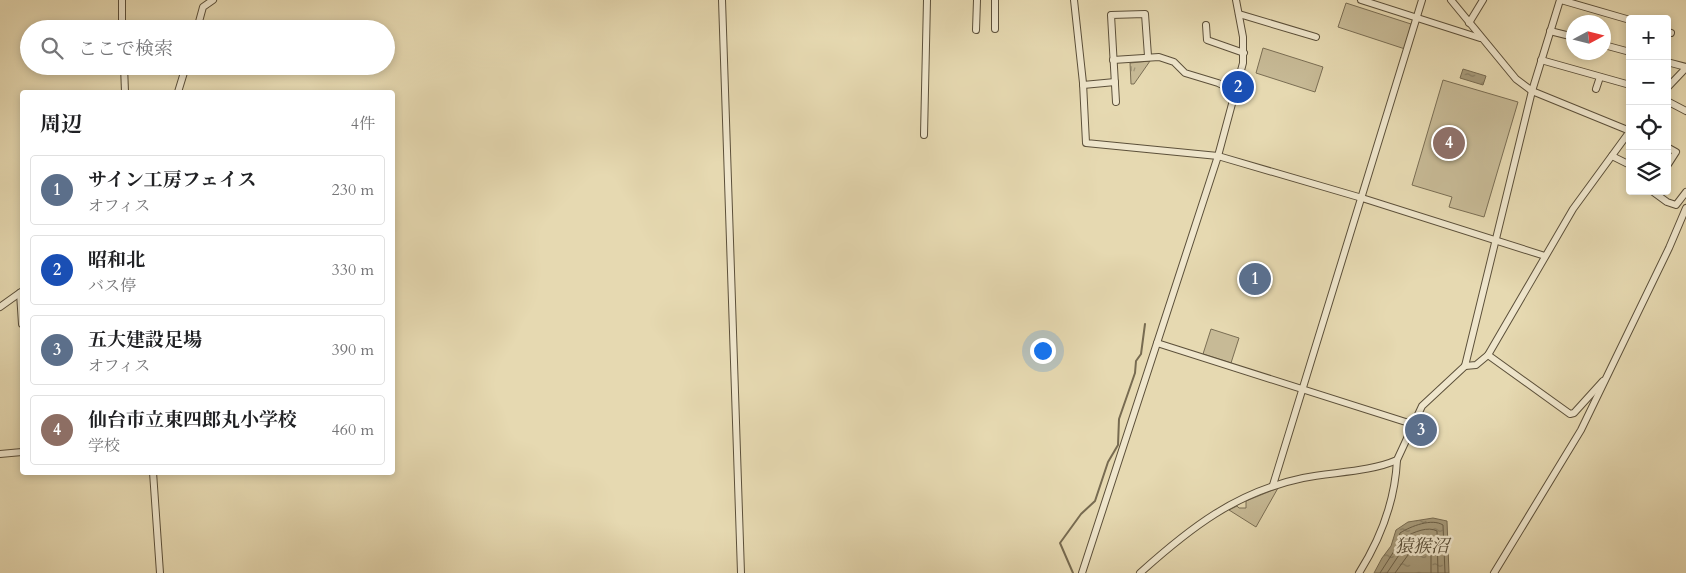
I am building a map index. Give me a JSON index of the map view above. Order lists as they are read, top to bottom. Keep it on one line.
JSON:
{"water":["猿猴沼"],"north":"right","page":{"map_buttons":["+","−"],"search":"ここで検索","pins":["2","4","1","3"],"heading":["周辺","4件"],"list":[{"mark":"1","name":"サイン工房フェイス","note":"オフィス","value":"230 m"},{"mark":"2","name":"昭和北","note":"バス停","value":"330 m"},{"mark":"3","name":"五大建設足場","note":"オフィス","value":"390 m"},{"mark":"4","name":"仙台市立東四郎丸小学校","note":"学校","value":"460 m"}]}}
